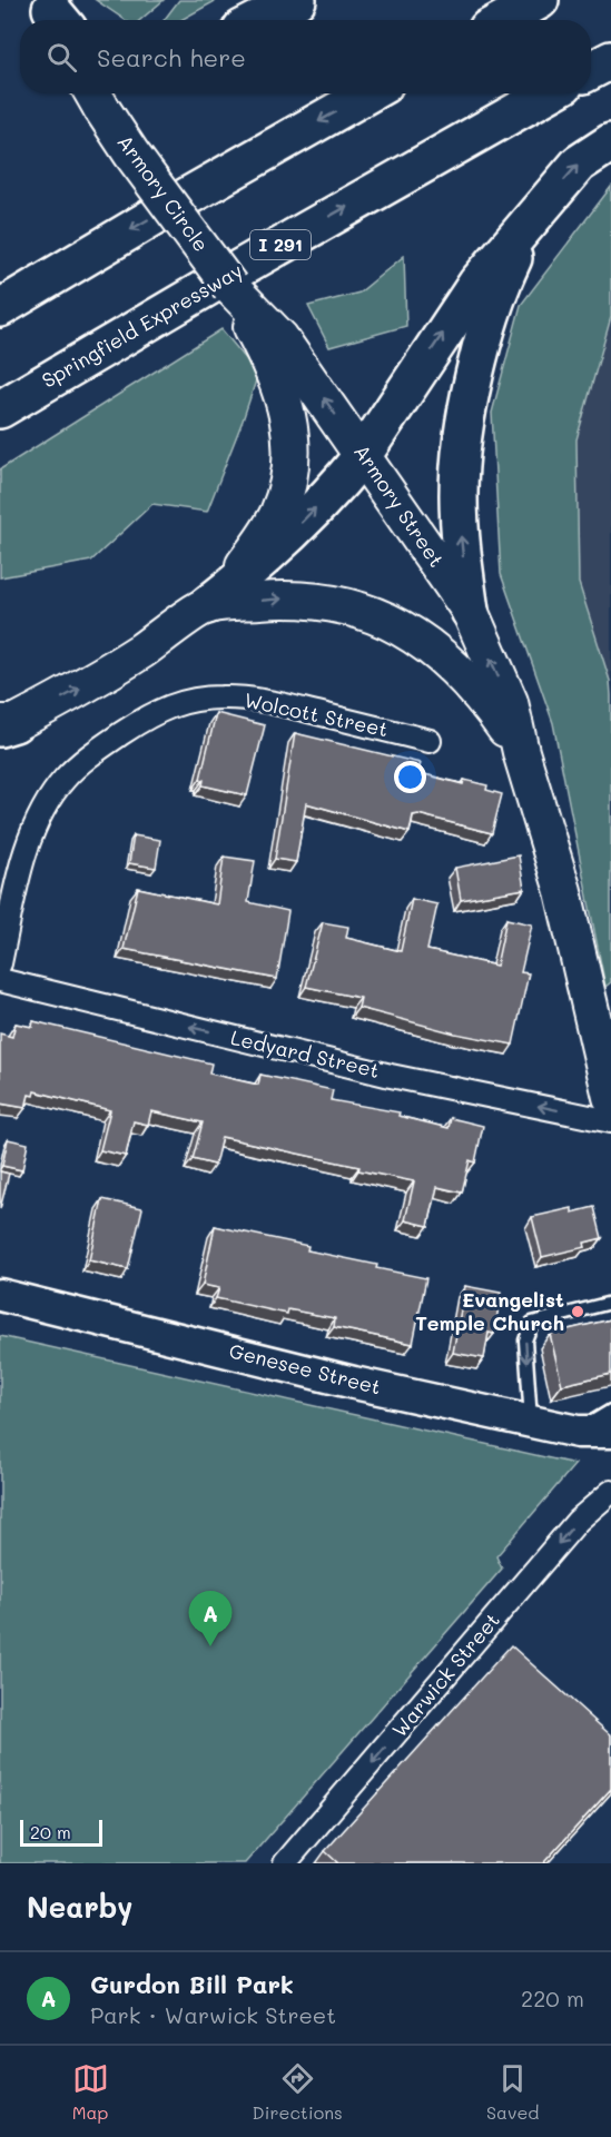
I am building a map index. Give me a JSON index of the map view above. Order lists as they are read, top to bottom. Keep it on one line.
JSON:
{"streets":{"highway":["I 291","Springfield Expressway"],"main road":["Armory Circle","Armory Street","Genesee Street"],"street":["Wolcott Street","Ledyard Street","Warwick Street"]},"crossings":[["Armory Circle","Armory Street"]],"one_way":["Ledyard Street","Warwick Street"],"places":["Evangelist Temple Church"],"scale_bar":"20 m","page":{"search":"Search here","pins":"A","scale":"20 m","heading":"Nearby","list":[{"mark":"A","name":"Gurdon Bill Park","note":"Park · Warwick Street","value":"220 m"}],"nav":["Map","Directions","Saved"]}}
